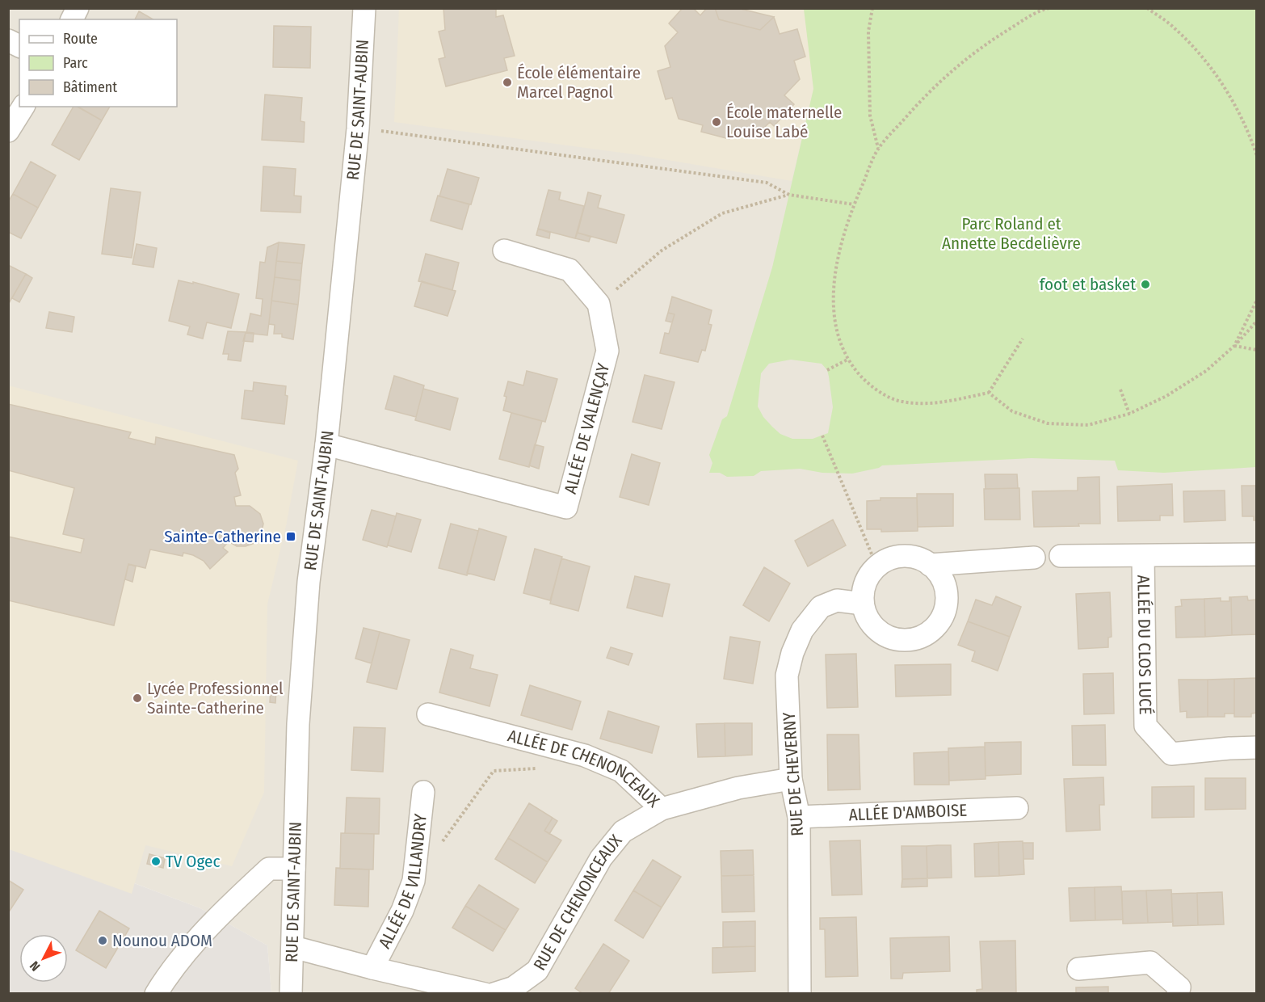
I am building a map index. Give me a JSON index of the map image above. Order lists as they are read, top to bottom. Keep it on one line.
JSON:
{"streets":{"street":["RUE DE SAINT-AUBIN","ALLÉE DE VALENÇAY","ALLÉE DU CLOS LUCÉ","ALLÉE DE CHENONCEAUX","RUE DE CHEVERNY","ALLÉE D'AMBOISE","ALLÉE DE VILLANDRY","RUE DE CHENONCEAUX"]},"crossings":[["RUE DE SAINT-AUBIN","ALLÉE DE VALENÇAY"],["ALLÉE DE CHENONCEAUX","RUE DE CHEVERNY"],["ALLÉE DE CHENONCEAUX","RUE DE CHENONCEAUX"],["RUE DE CHEVERNY","ALLÉE D'AMBOISE"]],"parks":["Parc Roland et Annette Becdelièvre"],"places":{"other":["École élémentaire Marcel Pagnol","École maternelle Louise Labé","foot et basket","Lycée Professionnel Sainte-Catherine","TV Ogec","Nounou ADOM"],"transit":["Sainte-Catherine"]},"legend":["Route","Parc","Bâtiment"],"north":"bottom left"}
